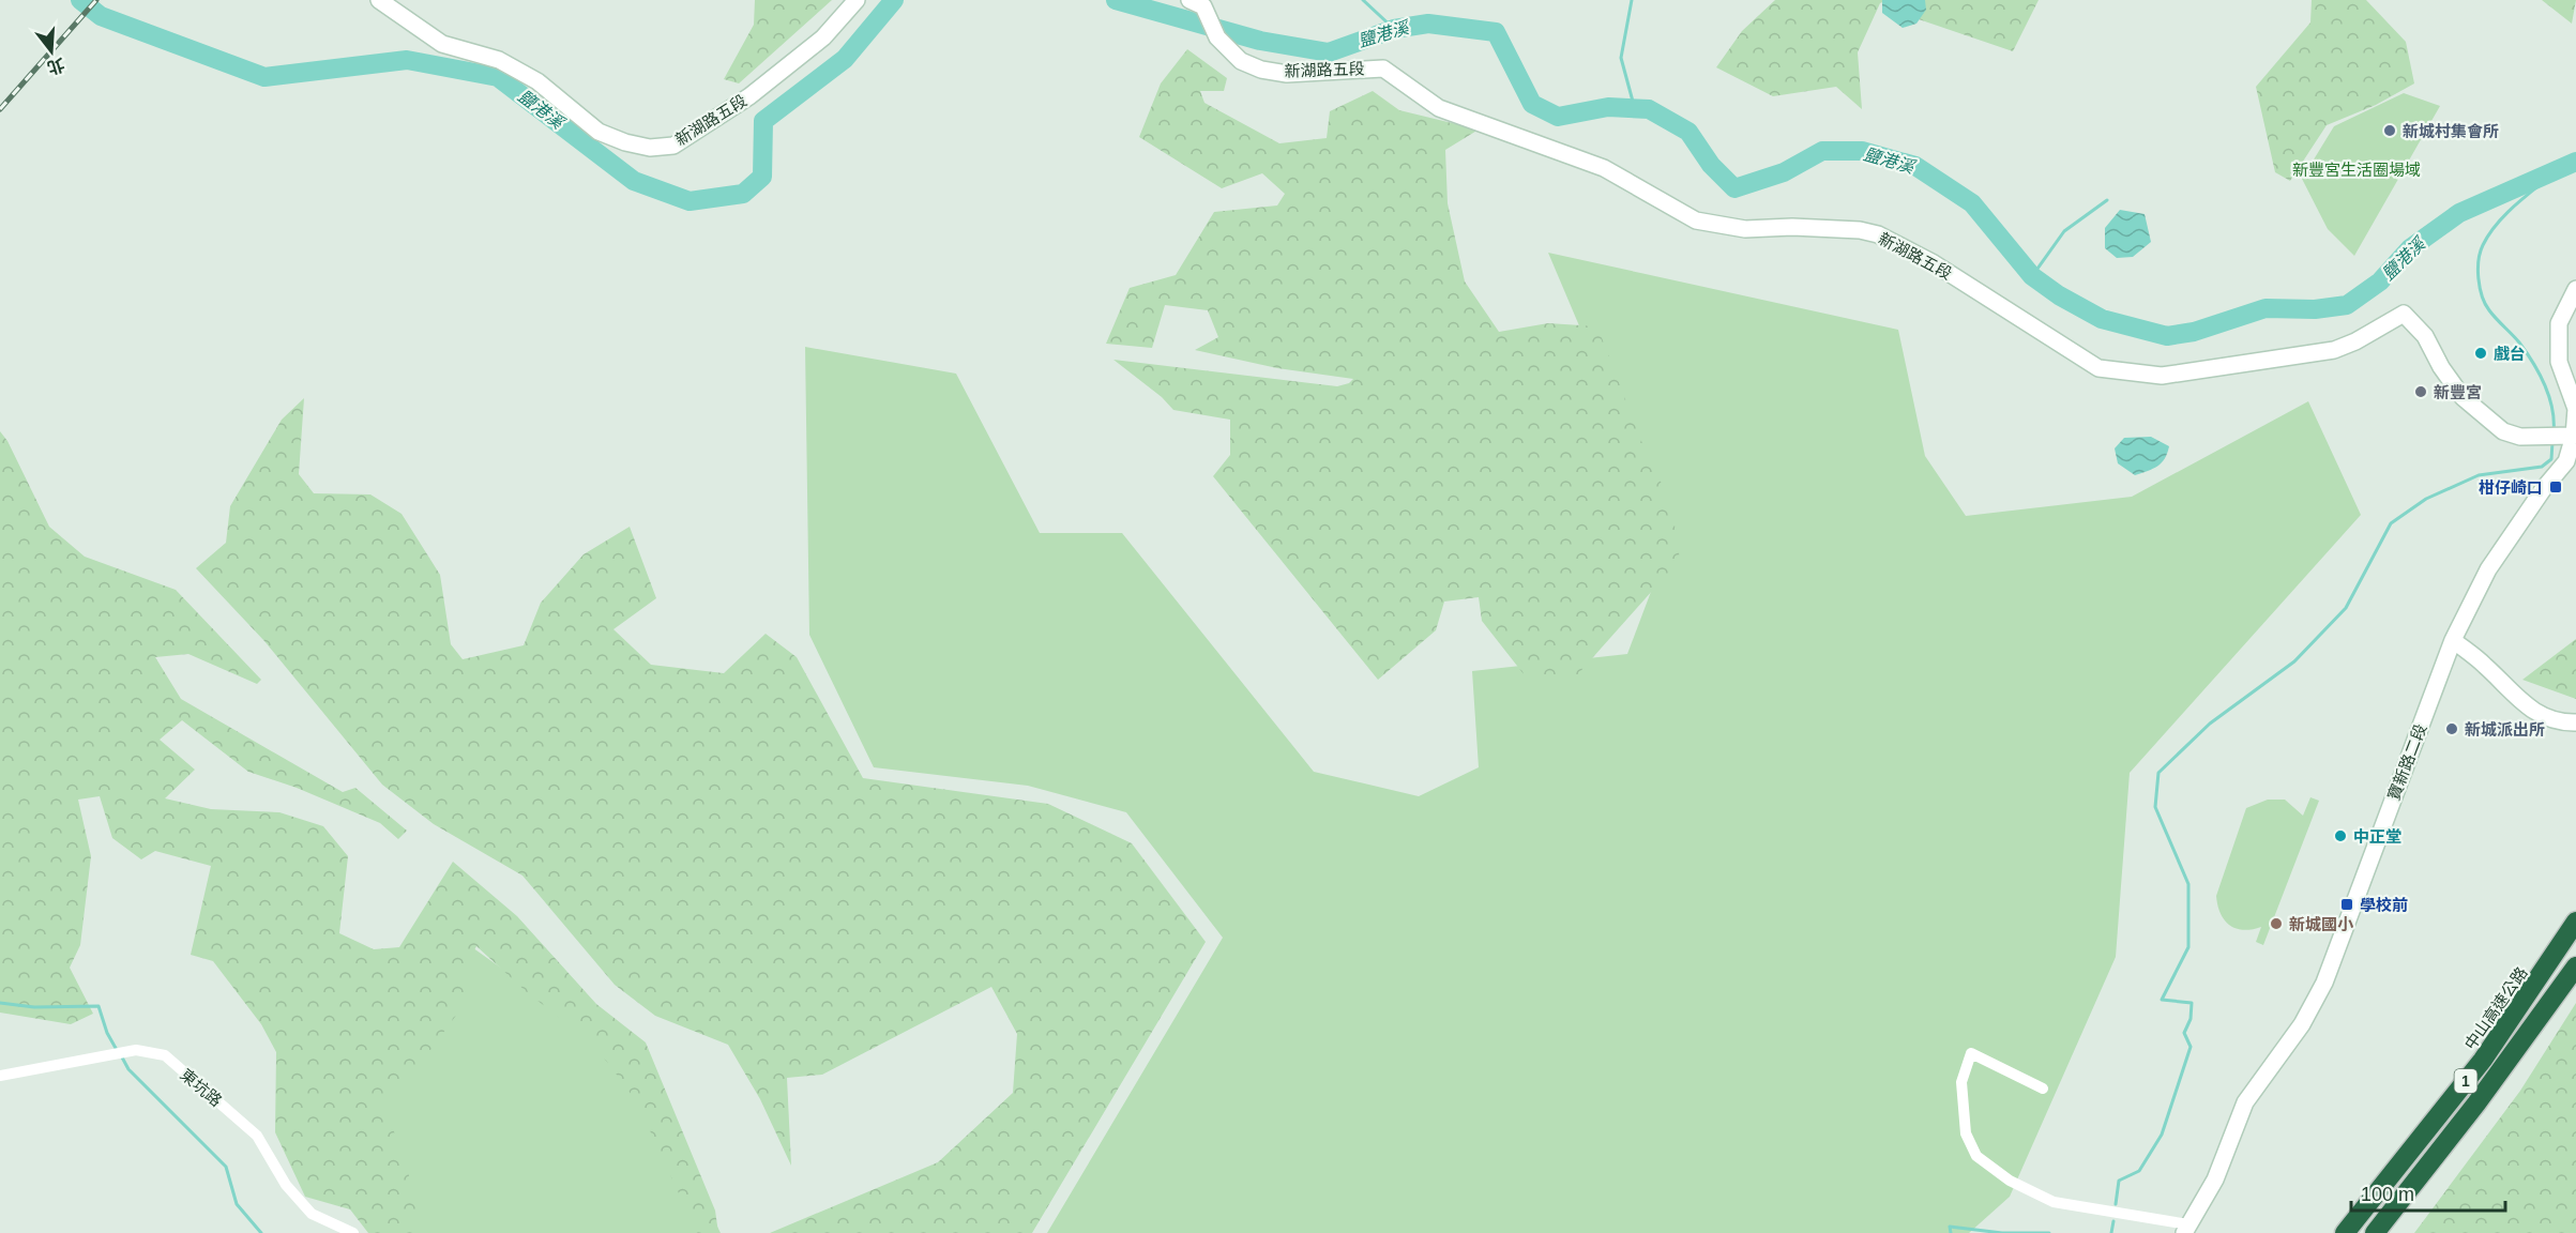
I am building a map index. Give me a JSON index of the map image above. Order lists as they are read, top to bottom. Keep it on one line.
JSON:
{"streets":{"highway":["中山高速公路","1"],"street":["新湖路五段","寶新路二段","東坑路"]},"crossings":[["新湖路五段","寶新路二段"]],"water":["鹽港溪"],"parks":["新豐宮生活圈場域"],"places":{"other":["新城村集會所","戲台","新豐宮","新城派出所","中正堂","新城國小"],"transit":["柑仔崎口","學校前"]},"scale_bar":"100 m","north":"bottom"}
